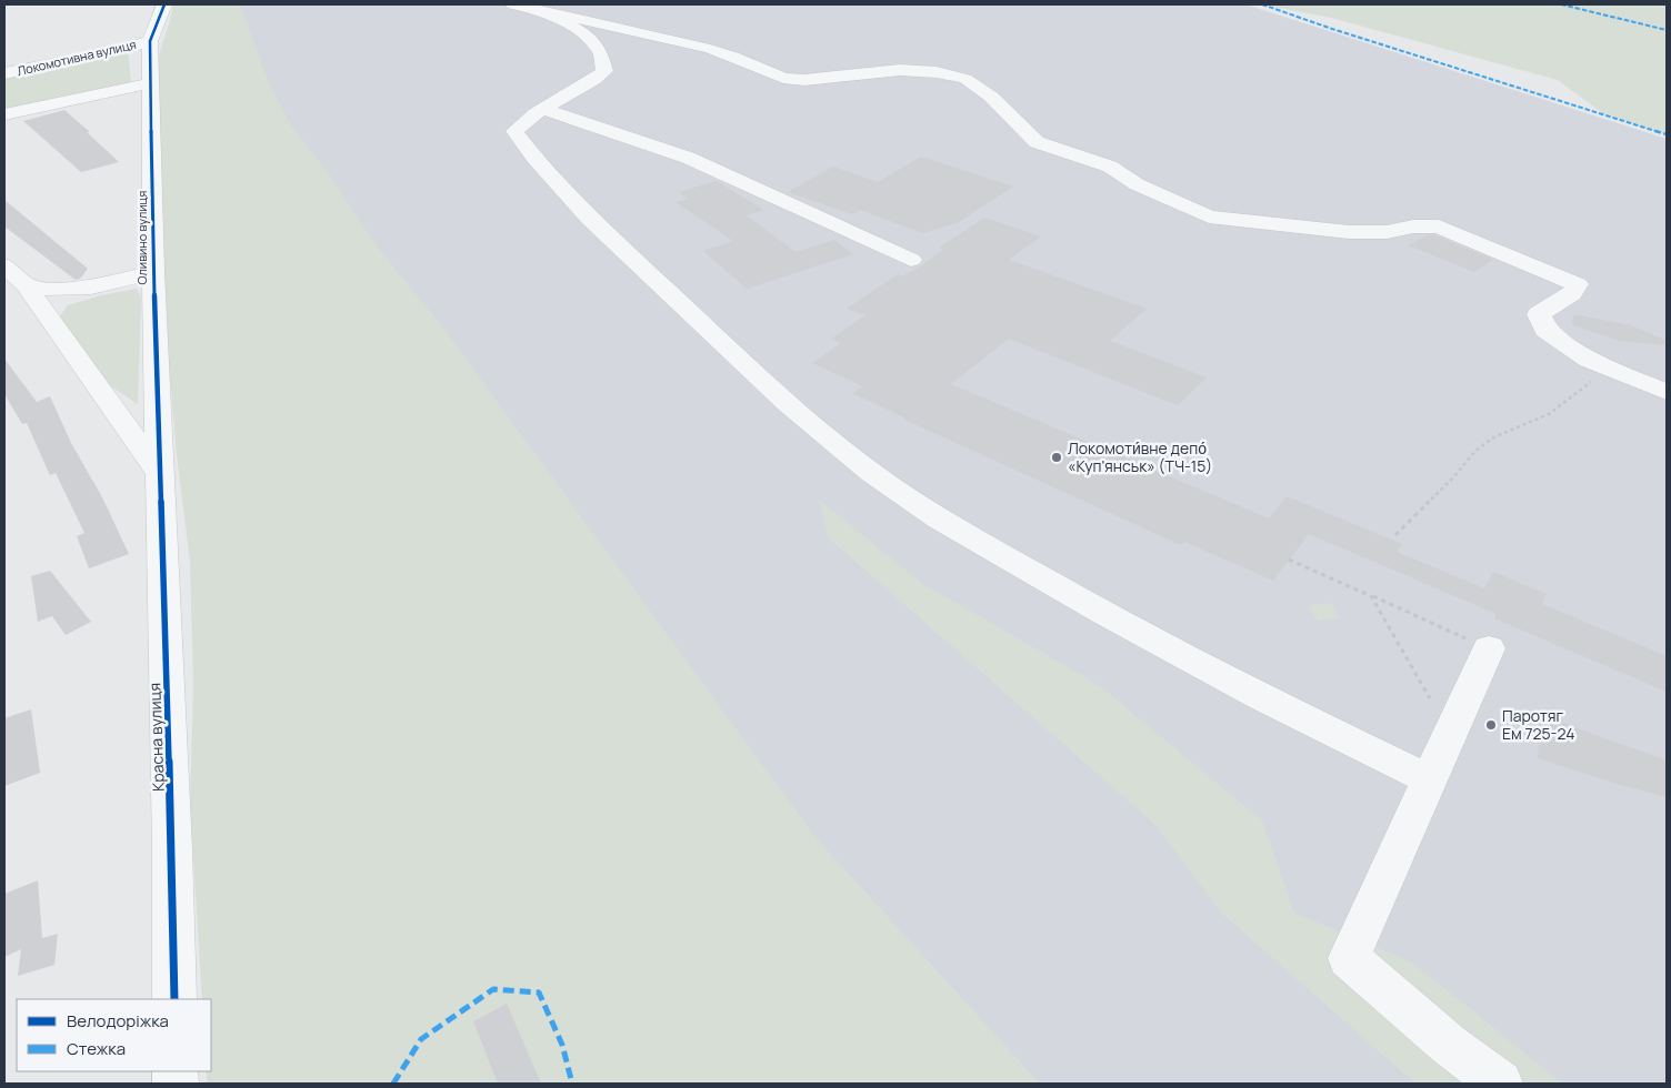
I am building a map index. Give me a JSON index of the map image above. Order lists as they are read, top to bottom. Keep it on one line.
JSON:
{"streets":{"street":["Локомотивна вулиця","Оливино вулиця","Красна вулиця"]},"crossings":[["Локомотивна вулиця","Оливино вулиця"],["Оливино вулиця","Красна вулиця"]],"places":["Локомоти́вне депо́ «Куп'янськ» (ТЧ-15)","Паротяг Ем 725-24"],"legend":["Велодоріжка","Стежка"]}
